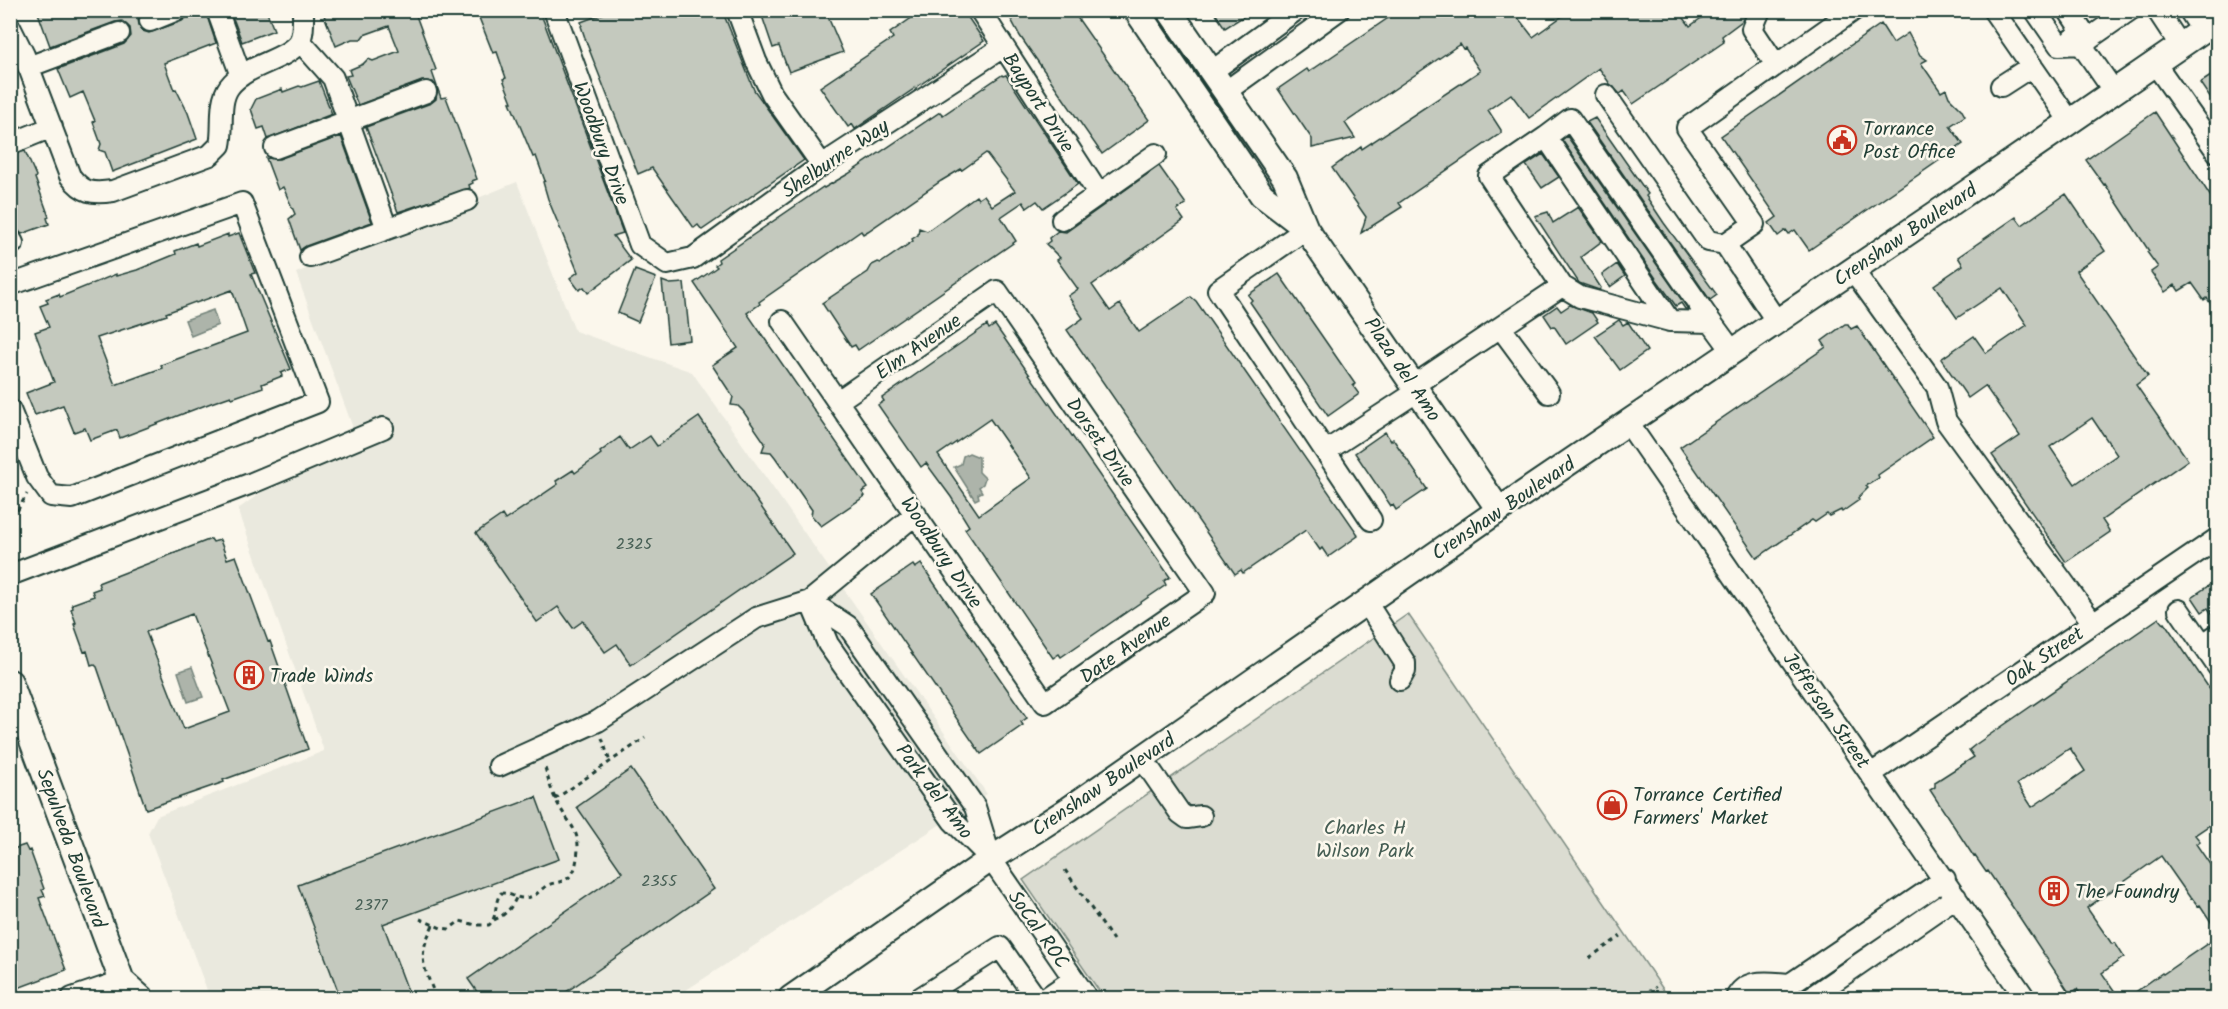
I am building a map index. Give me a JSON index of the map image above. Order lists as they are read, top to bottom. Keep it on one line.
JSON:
{"streets":{"main road":["Crenshaw Boulevard","Plaza del Amo","Sepulveda Boulevard"],"street":["Bayport Drive","Woodbury Drive","Shelburne Way","Elm Avenue","Dorset Drive","Date Avenue","Oak Street","Jefferson Street","Park del Amo","SoCal ROC"]},"crossings":[["Bayport Drive","Shelburne Way"],["Woodbury Drive","Shelburne Way"],["Woodbury Drive","Elm Avenue"],["Woodbury Drive","Date Avenue"],["Crenshaw Boulevard","Plaza del Amo"],["Crenshaw Boulevard","Jefferson Street"],["Crenshaw Boulevard","Park del Amo"],["Crenshaw Boulevard","SoCal ROC"],["Elm Avenue","Dorset Drive"],["Dorset Drive","Date Avenue"],["Oak Street","Jefferson Street"],["Park del Amo","SoCal ROC"]],"parks":["Charles H Wilson Park"],"places":{"public building":["Torrance Post Office"],"building":["Trade Winds","The Foundry"],"shop":["Torrance Certified Farmers' Market"]},"house_numbers":["2325","2355","2377"]}
